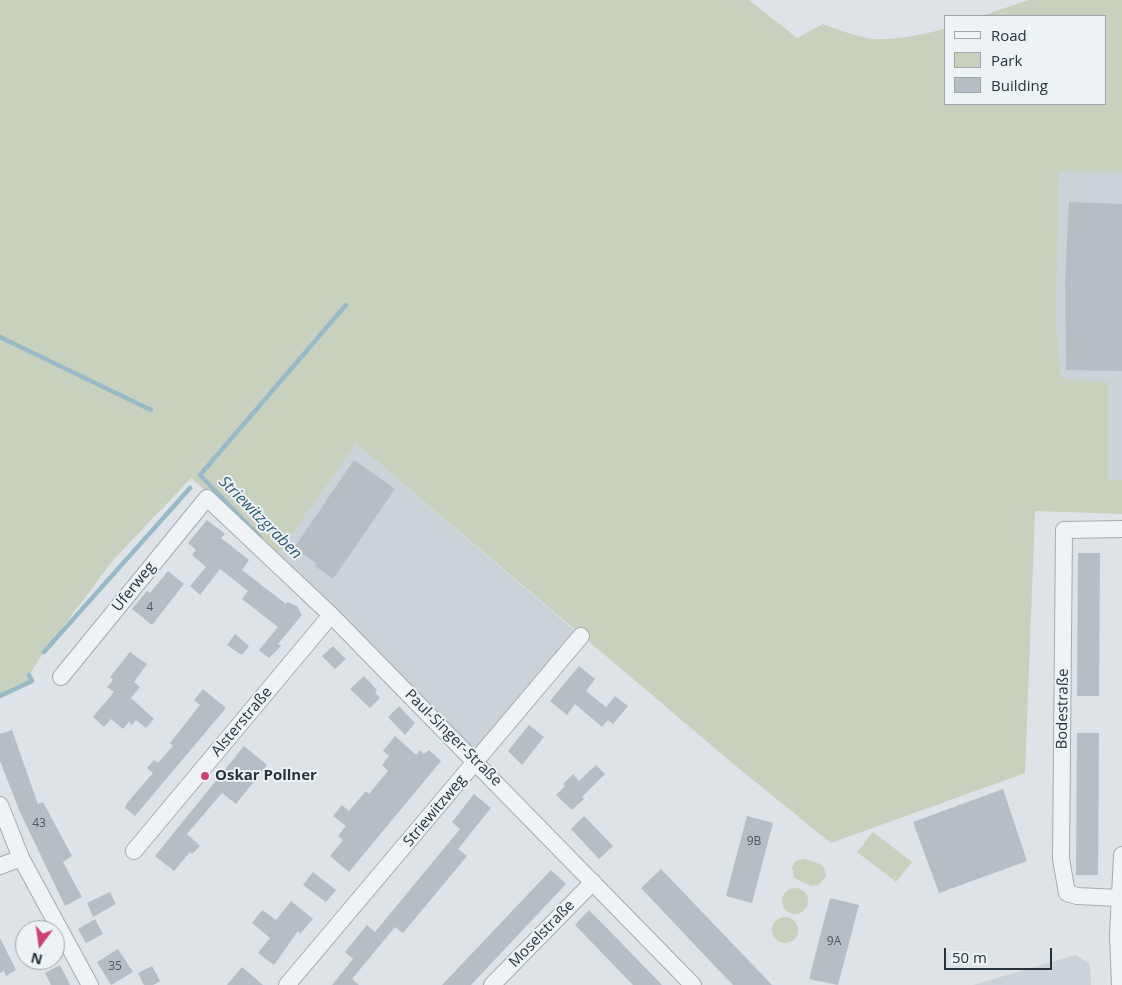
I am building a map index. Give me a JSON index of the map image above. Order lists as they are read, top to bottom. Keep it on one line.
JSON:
{"streets":{"street":["Uferweg","Bodestraße","Alsterstraße","Paul-Singer-Straße","Striewitzweg","Moselstraße"]},"crossings":[["Uferweg","Paul-Singer-Straße"],["Alsterstraße","Paul-Singer-Straße"],["Paul-Singer-Straße","Striewitzweg"],["Paul-Singer-Straße","Moselstraße"]],"water":["Striewitzgraben"],"places":["Oskar Pollner"],"house_numbers":["4","43","9B","9A","35"],"legend":["Road","Park","Building"],"scale_bar":"50 m","north":"bottom"}
